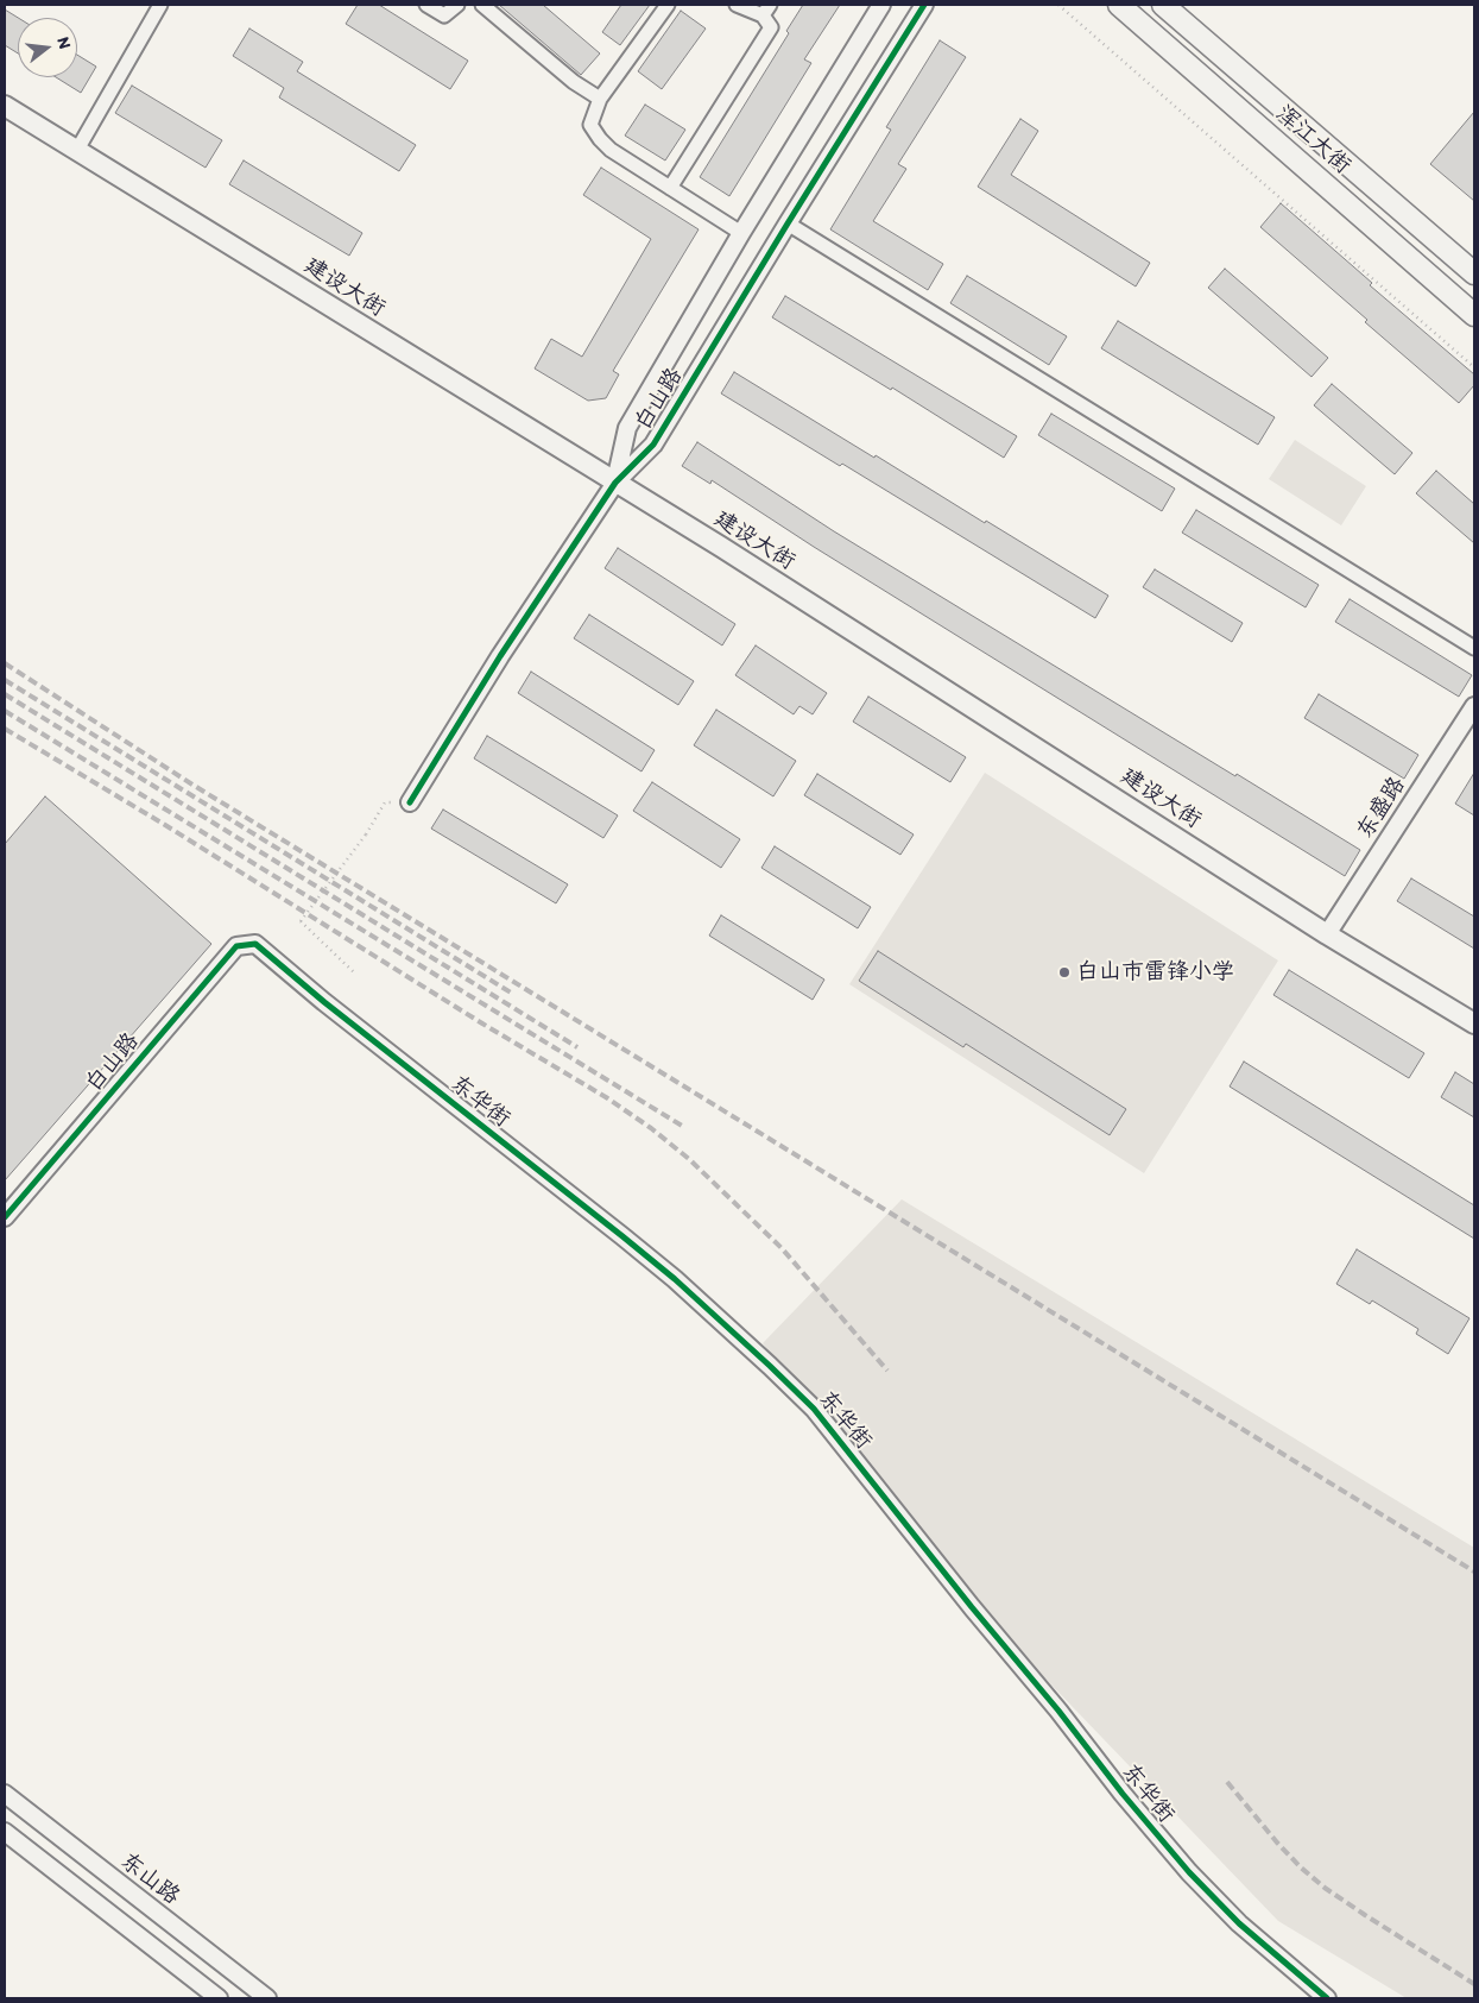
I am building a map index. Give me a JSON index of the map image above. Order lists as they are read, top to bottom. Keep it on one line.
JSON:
{"streets":{"main road":["浑江大街","建设大街"],"street":["白山路","东盛路","东华街","东山路"]},"crossings":[["建设大街","白山路"],["建设大街","东盛路"],["白山路","东华街"]],"places":["白山市雷锋小学"],"north":"right"}
